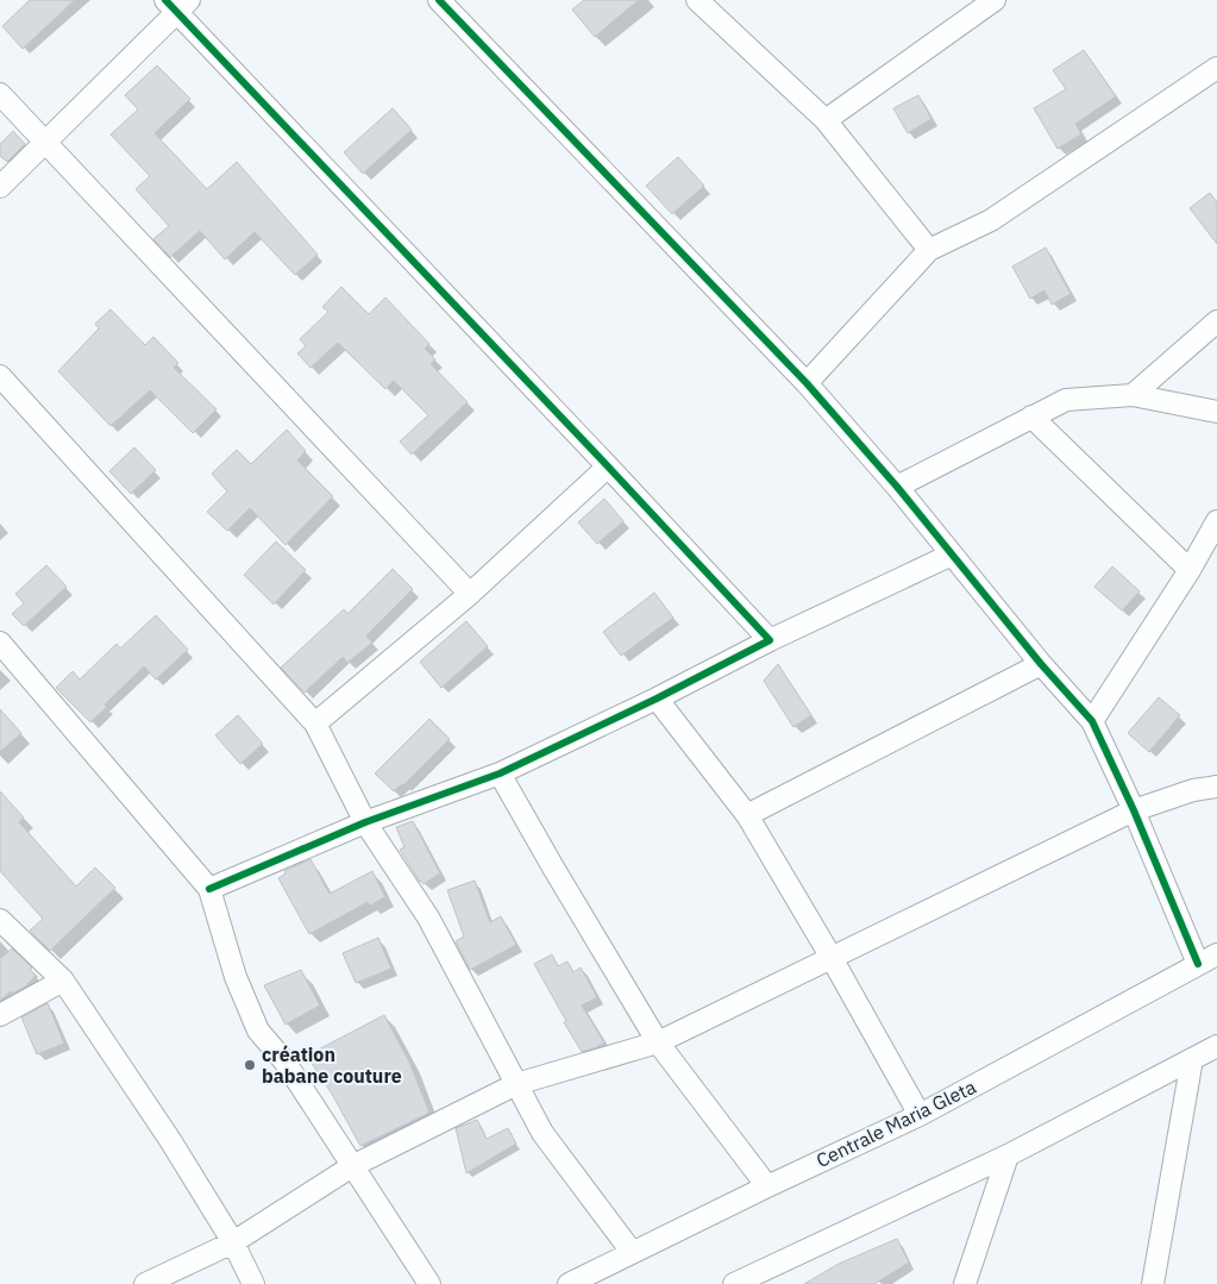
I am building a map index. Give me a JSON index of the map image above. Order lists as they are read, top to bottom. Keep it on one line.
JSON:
{"streets":{"street":["Centrale Maria Gleta"]},"places":["création babane couture"]}
